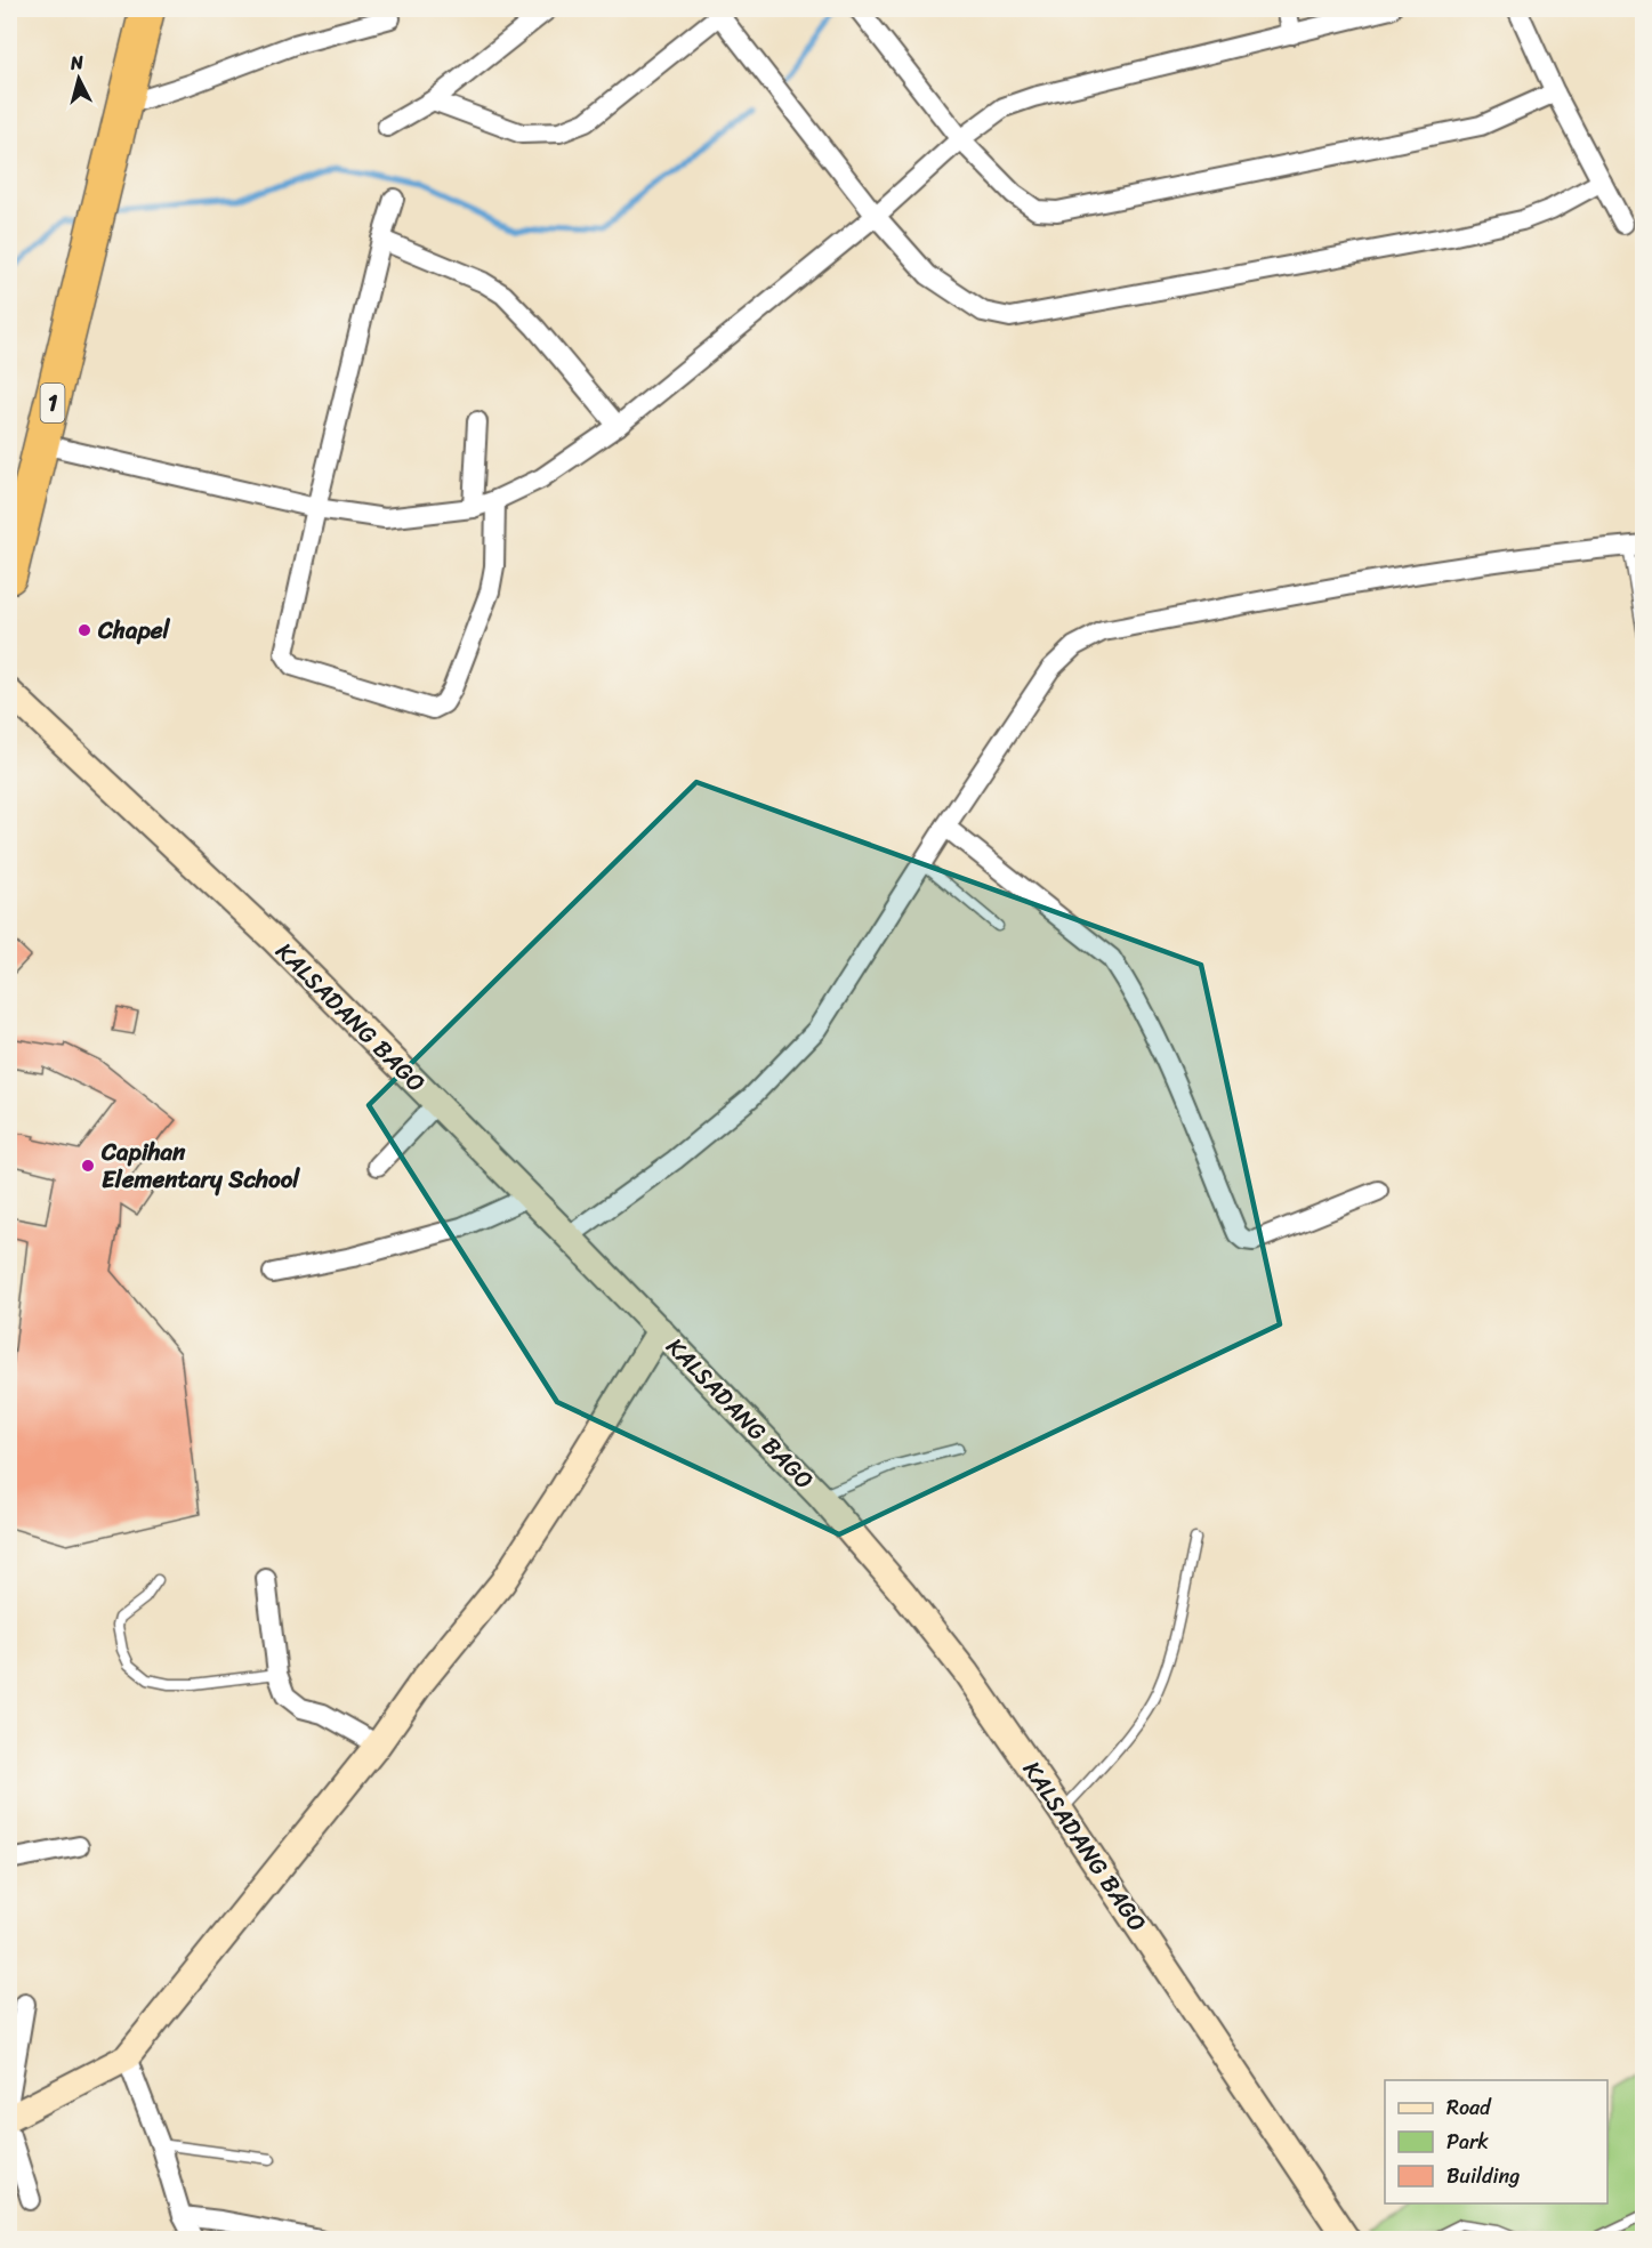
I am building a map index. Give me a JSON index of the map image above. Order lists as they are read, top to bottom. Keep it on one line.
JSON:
{"streets":{"highway":["1"],"main road":["KALSADANG BAGO"]},"places":["Chapel","Capihan Elementary School"],"legend":["Road","Park","Building"],"north":"top"}
